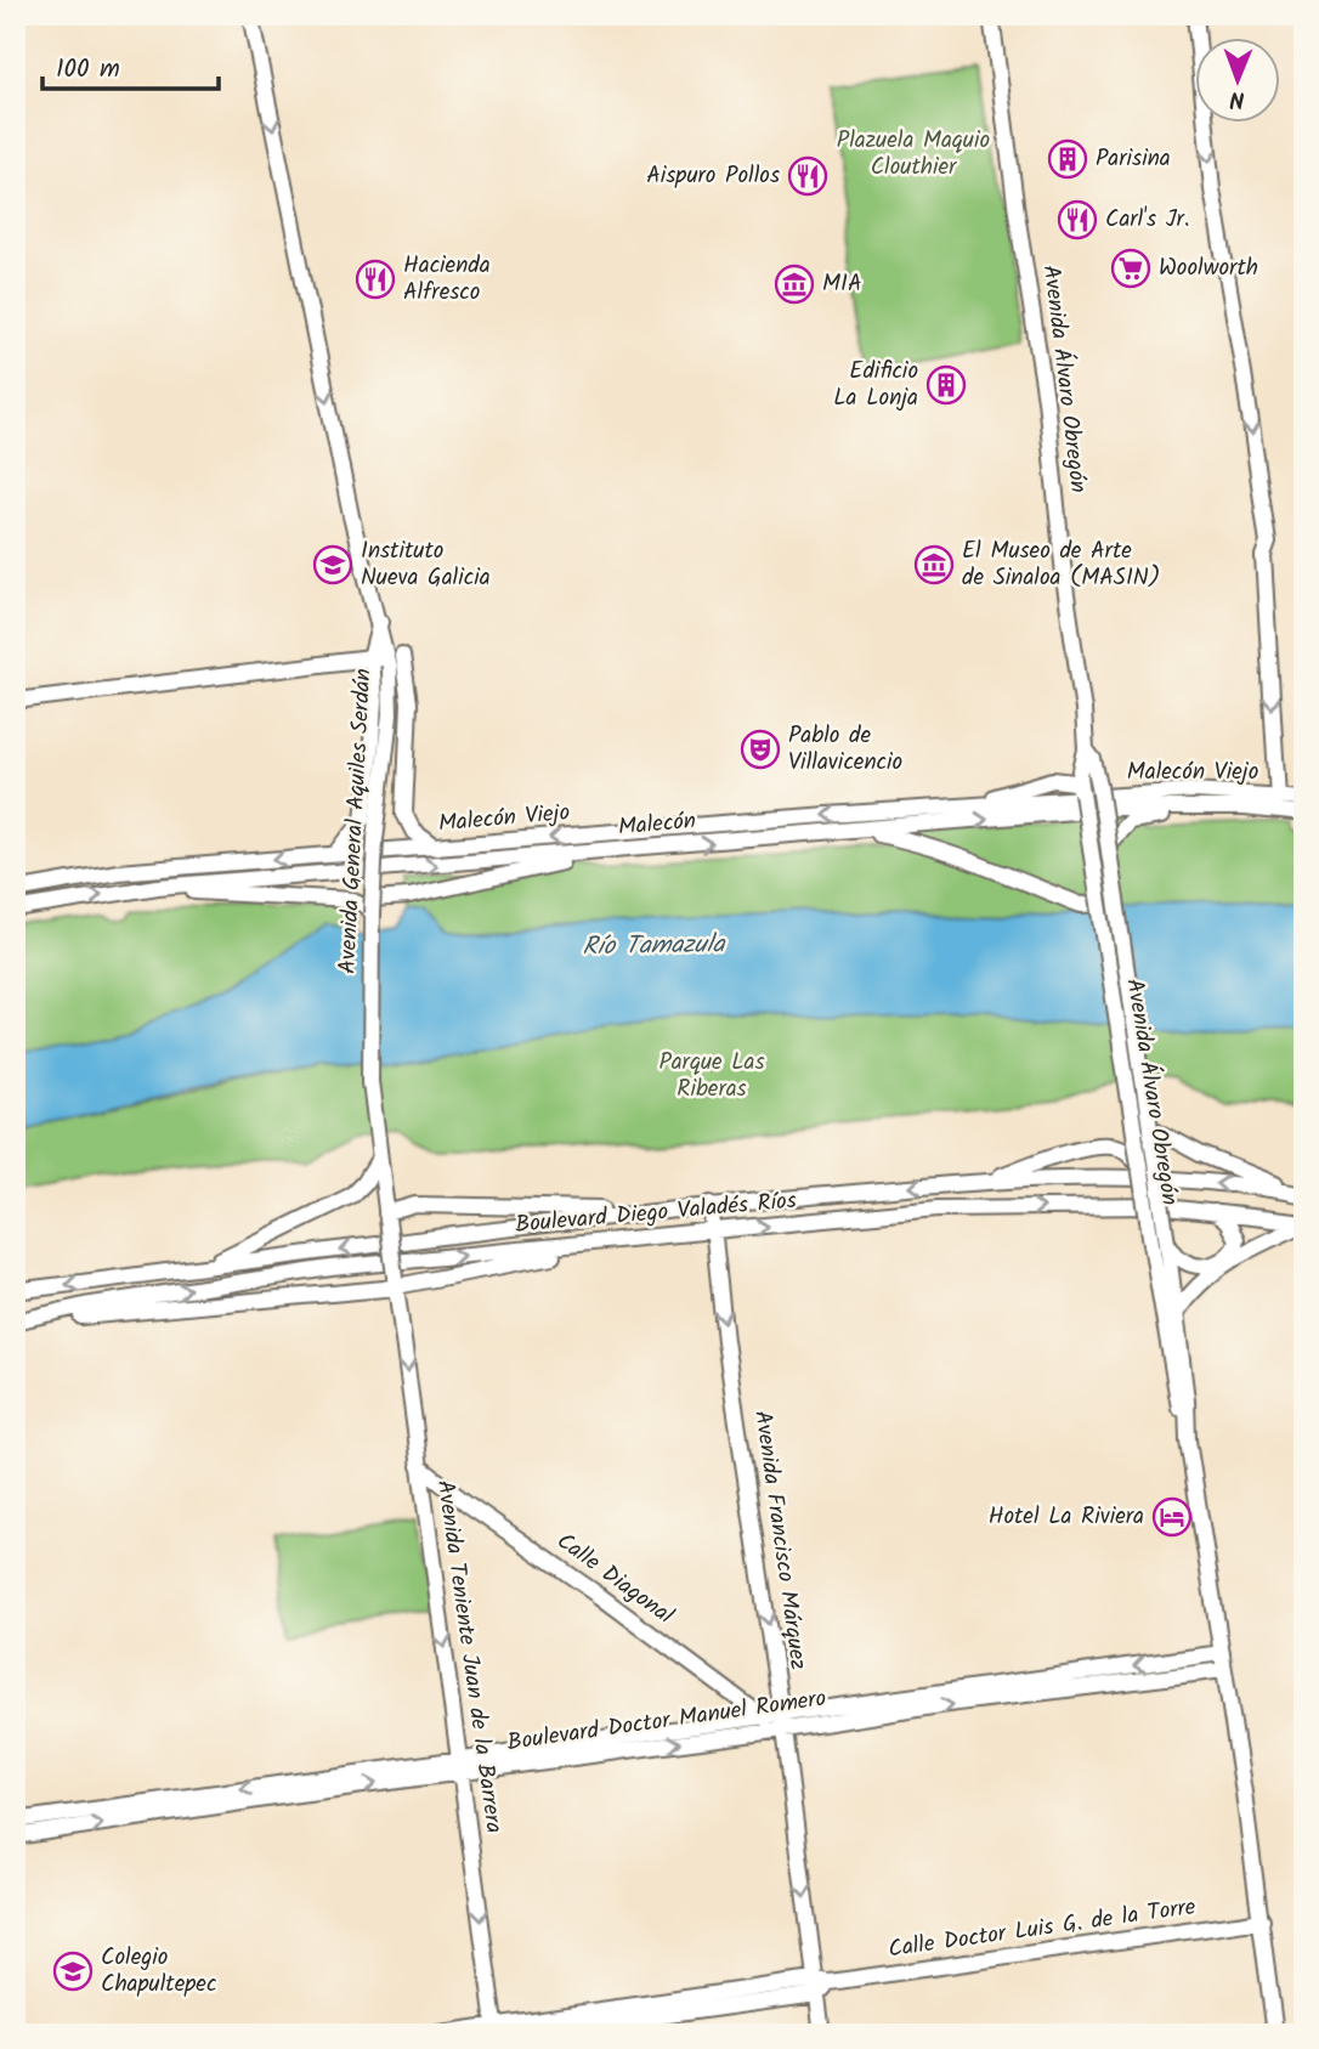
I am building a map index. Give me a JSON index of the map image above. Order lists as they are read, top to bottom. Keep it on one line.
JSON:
{"streets":{"main road":["Avenida Álvaro Obregón","Malecón Viejo","Avenida General Aquiles Serdán","Malecón","Boulevard Diego Valadés Ríos","Avenida Francisco Márquez","Calle Diagonal","Avenida Teniente Juan de la Barrera","Boulevard Doctor Manuel Romero","Calle Doctor Luis G. de la Torre"]},"crossings":[["Avenida Álvaro Obregón","Boulevard Doctor Manuel Romero"],["Avenida Álvaro Obregón","Calle Doctor Luis G. de la Torre"],["Avenida General Aquiles Serdán","Avenida Teniente Juan de la Barrera"],["Boulevard Diego Valadés Ríos","Avenida Francisco Márquez"],["Avenida Francisco Márquez","Boulevard Doctor Manuel Romero"],["Avenida Francisco Márquez","Calle Doctor Luis G. de la Torre"],["Calle Diagonal","Avenida Teniente Juan de la Barrera"],["Calle Diagonal","Boulevard Doctor Manuel Romero"],["Avenida Teniente Juan de la Barrera","Boulevard Doctor Manuel Romero"],["Avenida Teniente Juan de la Barrera","Calle Doctor Luis G. de la Torre"]],"one_way":["Avenida General Aquiles Serdán","Avenida Francisco Márquez","Avenida Teniente Juan de la Barrera"],"water":["Río Tamazula"],"parks":["Plazuela Maquio Clouthier","Parque Las Riberas"],"places":{"building":["Parisina","Edificio La Lonja"],"restaurant":["Aispuro Pollos","Carl's Jr.","Hacienda Alfresco"],"supermarket":["Woolworth"],"museum":["MIA","El Museo de Arte de Sinaloa (MASIN)"],"school or university":["Instituto Nueva Galicia","Colegio Chapultepec"],"theatre":["Pablo de Villavicencio"],"hotel":["Hotel La Riviera"]},"scale_bar":"100 m","north":"bottom"}
